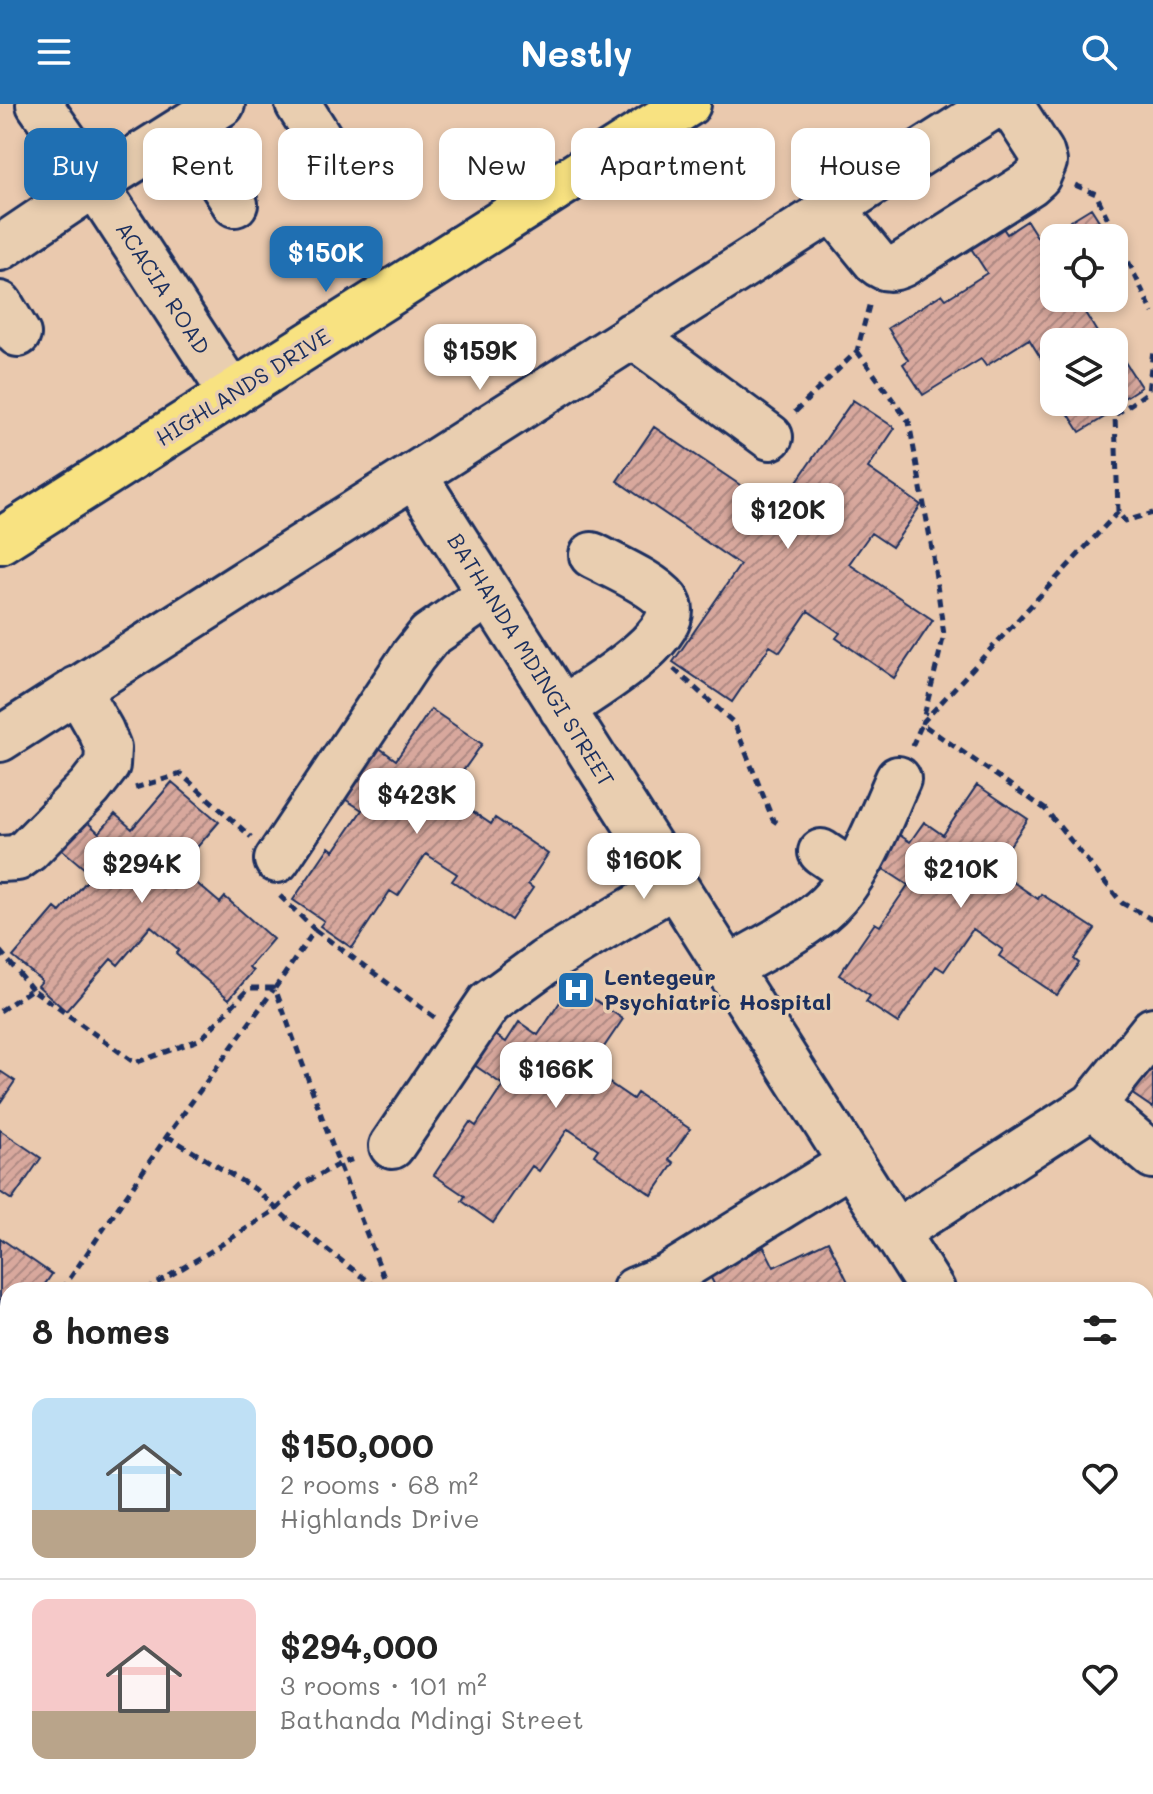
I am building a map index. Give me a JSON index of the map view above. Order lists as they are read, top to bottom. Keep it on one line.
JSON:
{"streets":{"main road":["HIGHLANDS DRIVE"],"street":["ACACIA ROAD","BATHANDA MDINGI STREET"]},"crossings":[["ACACIA ROAD","HIGHLANDS DRIVE"]],"places":{"hospital":["Lentegeur Psychiatric Hospital"]},"page":{"header":"Nestly","chip":["Buy","Rent","Filters","New","Apartment","House"],"price":["$150K","$159K","$120K","$423K","$160K","$294K","$210K","$166K"],"heading":"8 homes","list":[{"name":"$150,000","note":"2 rooms · 68 m² · Highlands Drive"},{"name":"$294,000","note":"3 rooms · 101 m² · Bathanda Mdingi Street"}]}}
